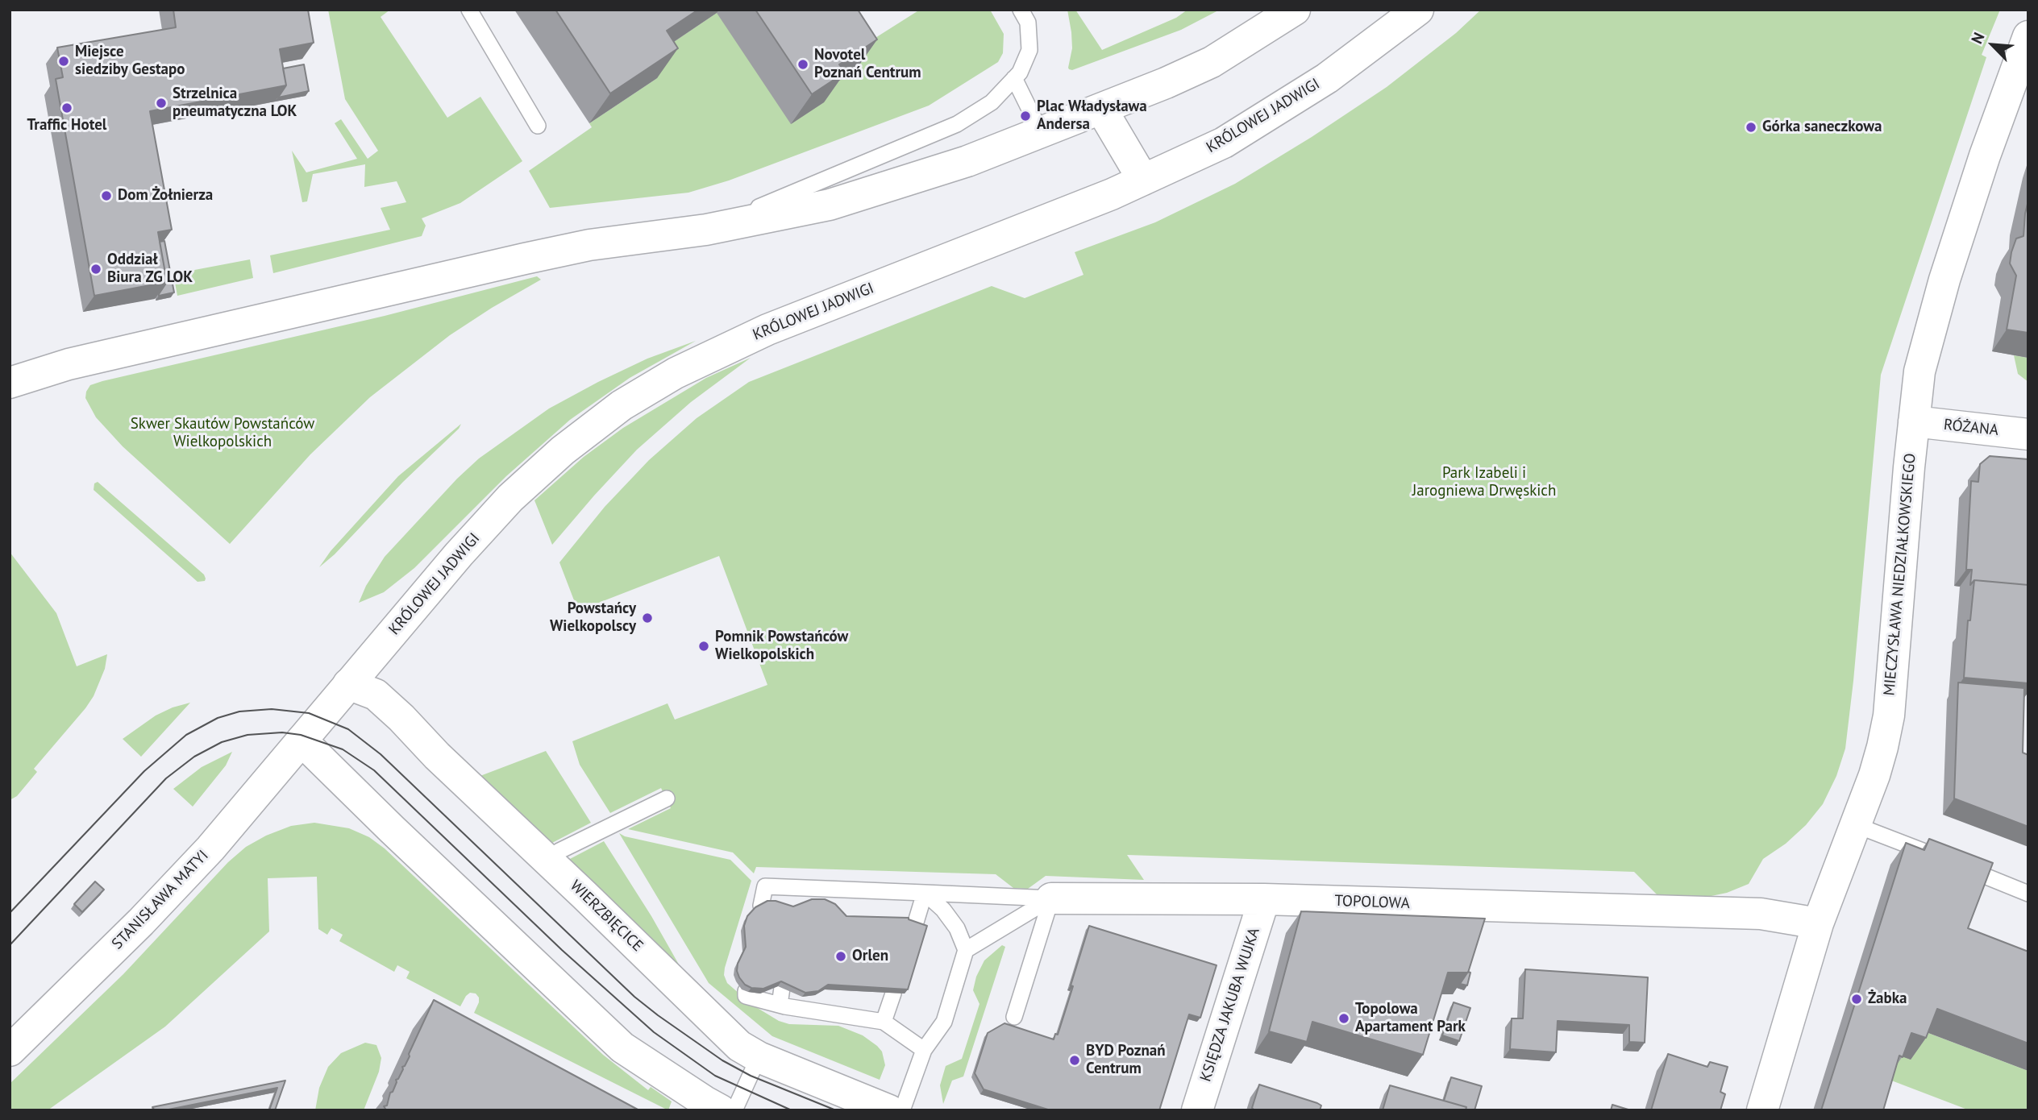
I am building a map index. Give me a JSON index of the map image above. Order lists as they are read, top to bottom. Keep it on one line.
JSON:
{"streets":{"street":["KRÓLOWEJ JADWIGI","RÓŻANA","MIECZYSŁAWA NIEDZIAŁKOWSKIEGO","STANISŁAWA MATYI","TOPOLOWA","WIERZBIĘCICE","KSIĘDZA JAKUBA WUJKA"]},"crossings":[["KRÓLOWEJ JADWIGI","STANISŁAWA MATYI"],["KRÓLOWEJ JADWIGI","WIERZBIĘCICE"],["RÓŻANA","MIECZYSŁAWA NIEDZIAŁKOWSKIEGO"],["MIECZYSŁAWA NIEDZIAŁKOWSKIEGO","TOPOLOWA"],["TOPOLOWA","KSIĘDZA JAKUBA WUJKA"]],"parks":["Skwer Skautów Powstańców Wielkopolskich","Park Izabeli i Jarogniewa Drwęskich"],"places":["Miejsce siedziby Gestapo","Novotel Poznań Centrum","Strzelnica pneumatyczna LOK","Traffic Hotel","Plac Władysława Andersa","Górka saneczkowa","Dom Żołnierza","Oddział Biura ZG LOK","Powstańcy Wielkopolscy","Pomnik Powstańców Wielkopolskich","Orlen","Żabka","Topolowa Apartament Park","BYD Poznań Centrum"],"north":"top left"}
